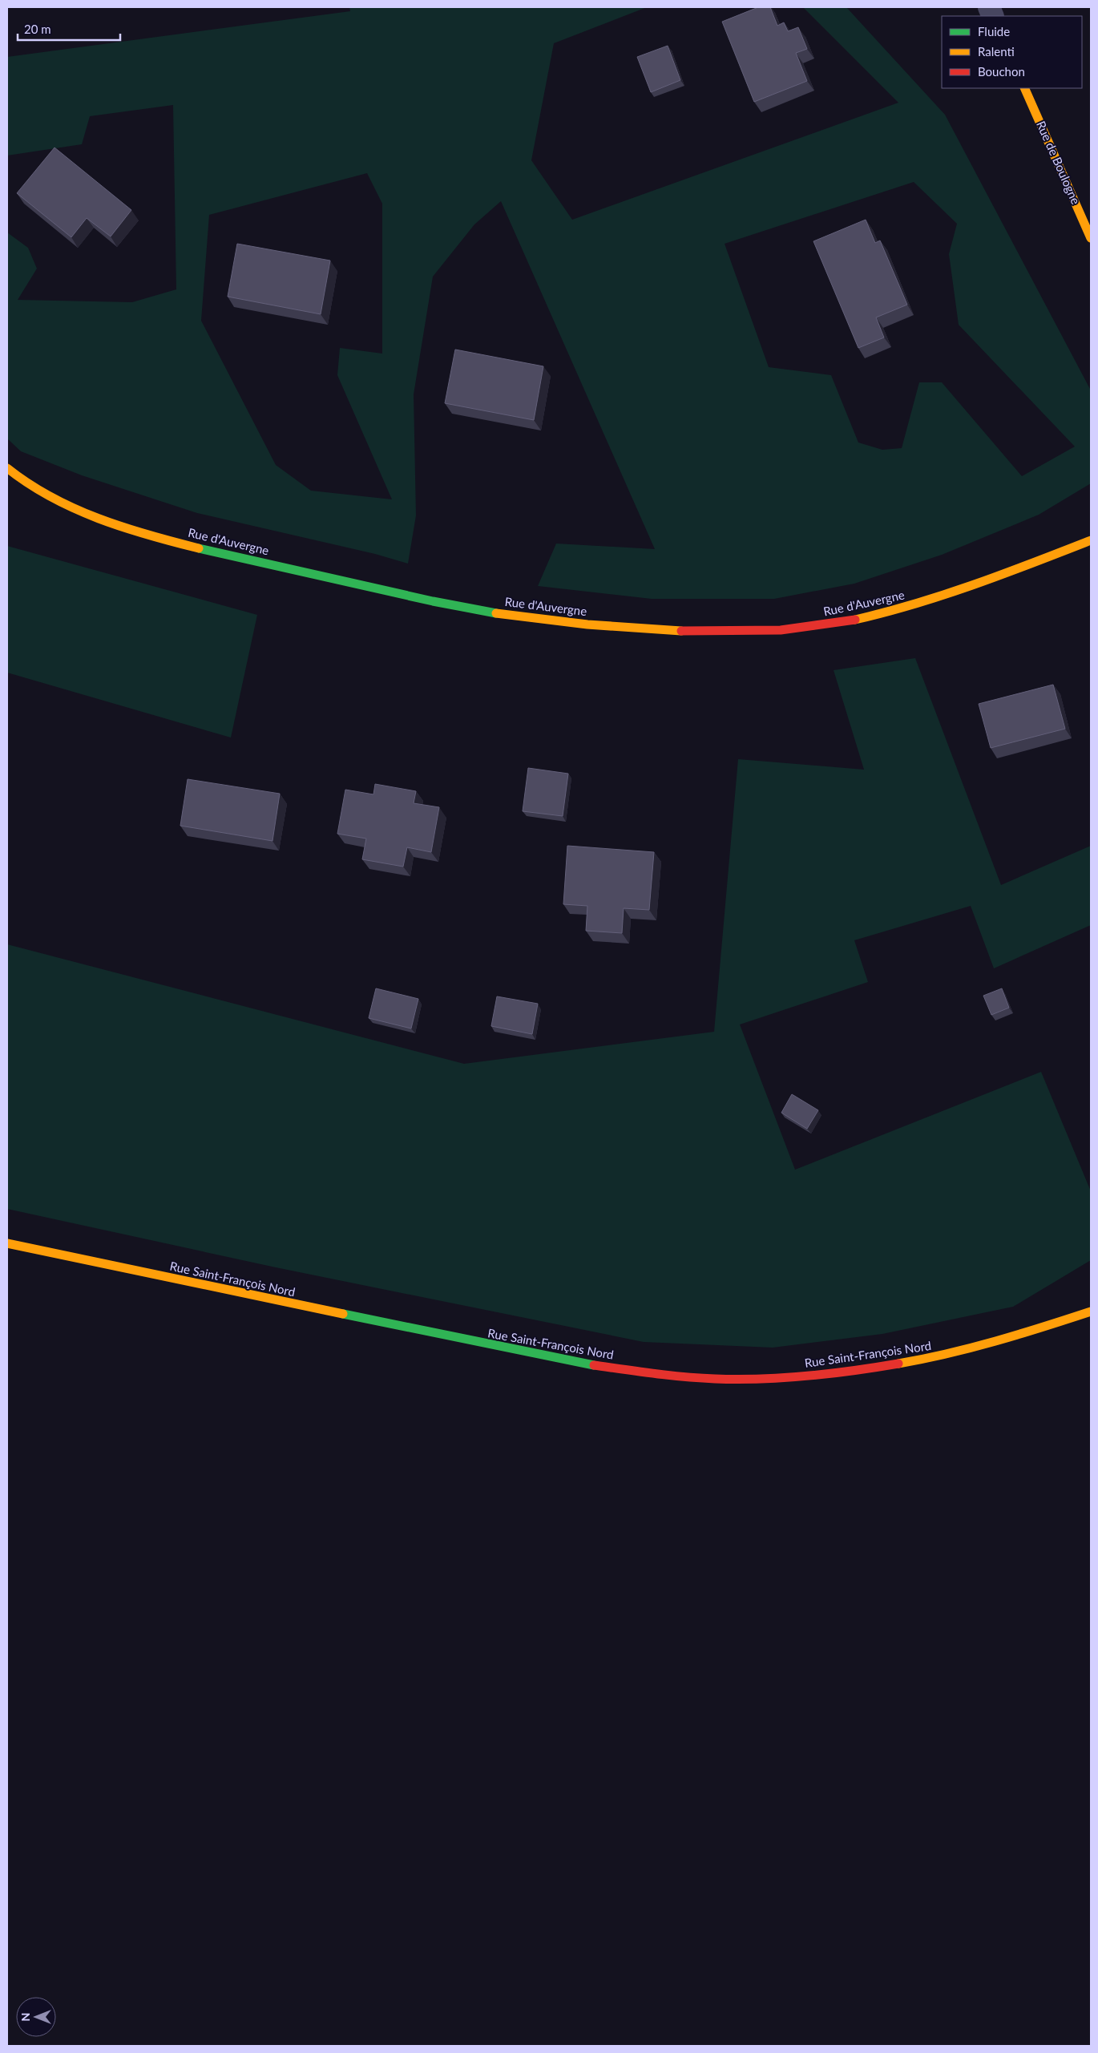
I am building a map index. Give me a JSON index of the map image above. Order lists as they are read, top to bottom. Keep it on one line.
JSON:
{"streets":{"street":["Rue de Boulogne","Rue d'Auvergne","Rue Saint-François Nord"]},"legend":["Fluide","Ralenti","Bouchon"],"scale_bar":"20 m","north":"left"}
